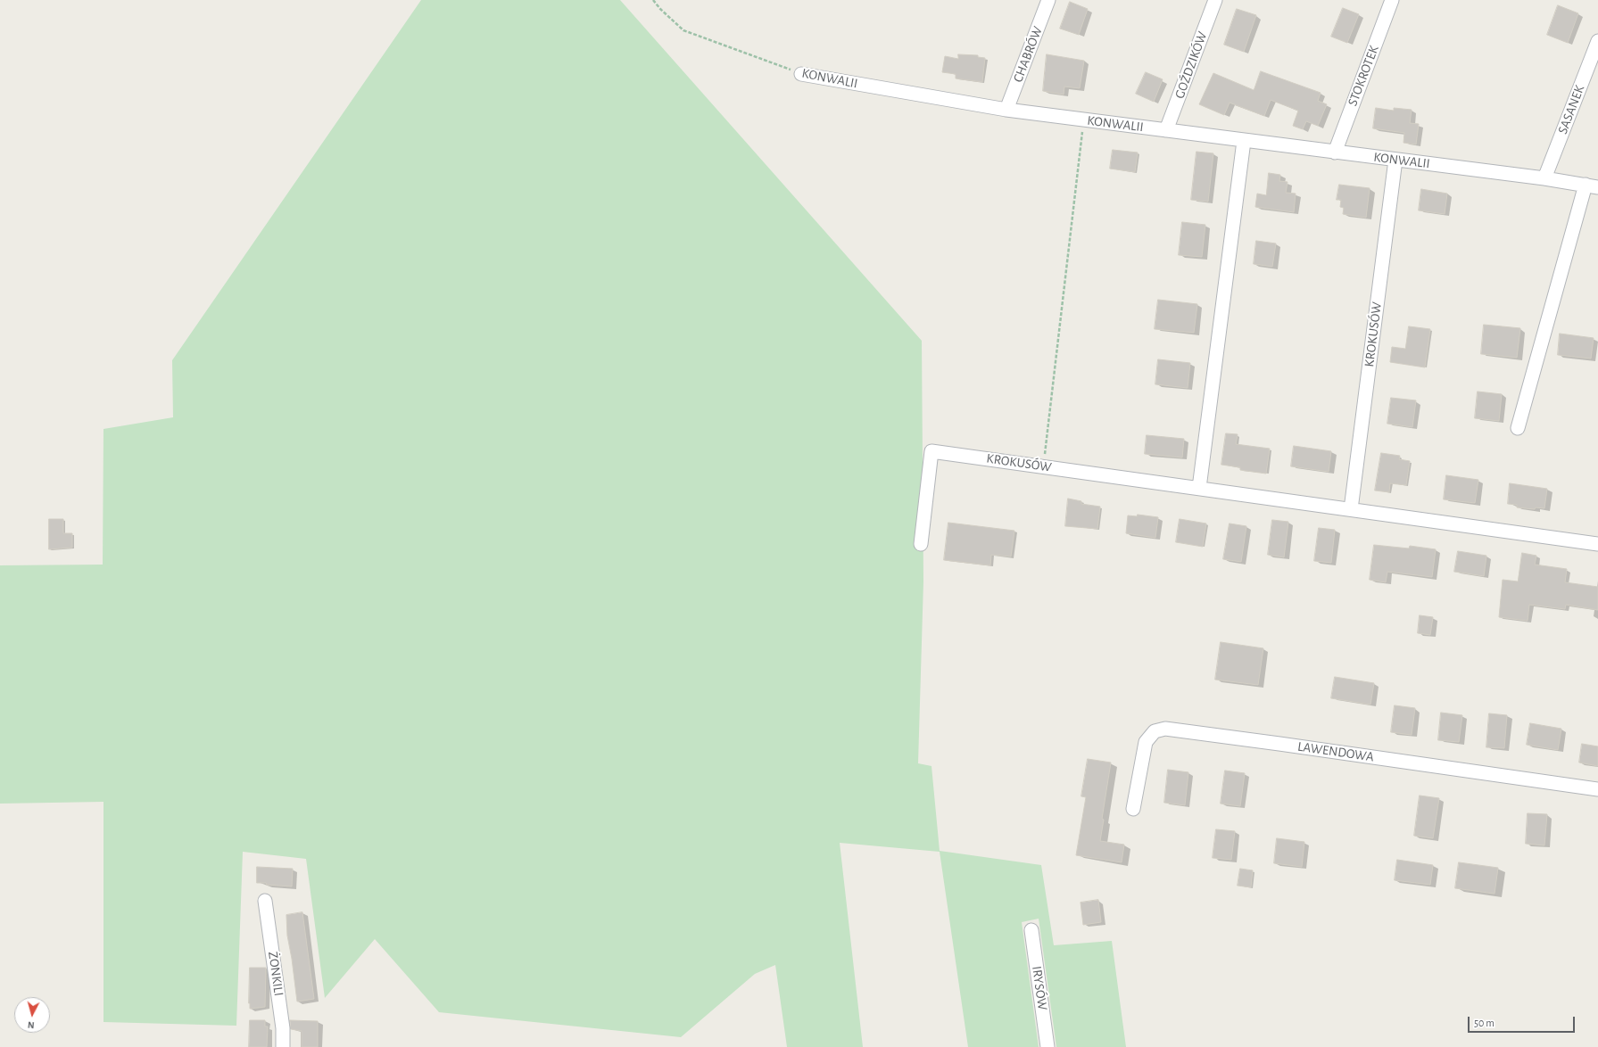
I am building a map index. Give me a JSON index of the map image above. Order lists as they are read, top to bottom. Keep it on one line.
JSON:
{"streets":{"street":["CHABRÓW","GOŹDZIKÓW","STOKROTEK","KONWALII","SASANEK","KROKUSÓW","LAWENDOWA","ŻONKILI","IRYSÓW"]},"crossings":[["CHABRÓW","KONWALII"],["GOŹDZIKÓW","KONWALII"],["STOKROTEK","KONWALII"],["KONWALII","SASANEK"],["KONWALII","KROKUSÓW"]],"scale_bar":"50 m","north":"bottom"}
